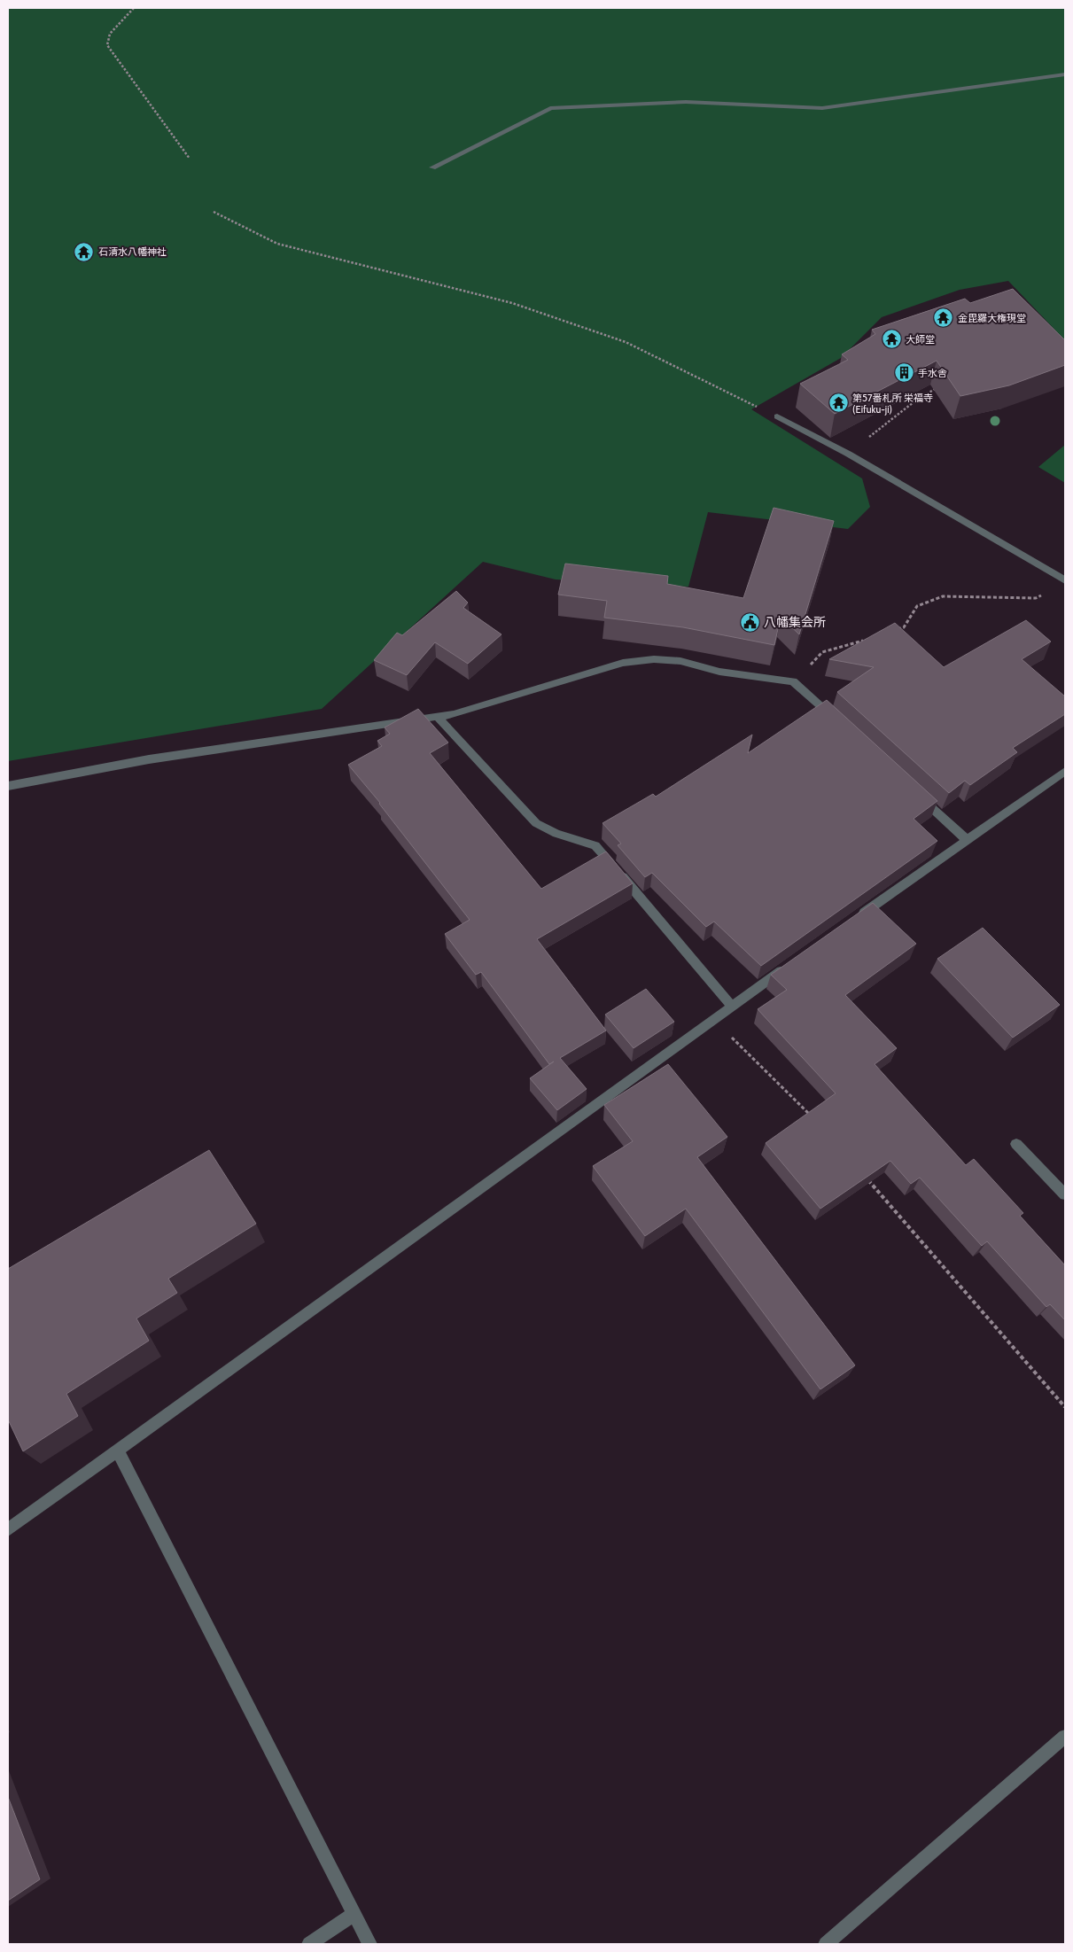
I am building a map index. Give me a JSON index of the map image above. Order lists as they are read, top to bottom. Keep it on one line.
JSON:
{"places":{"temple":["石清水八幡神社","金毘羅大権現堂","大師堂","第57番札所 栄福寺 (Eifuku-ji)"],"building":["手水舎"],"public building":["八幡集会所"]}}
